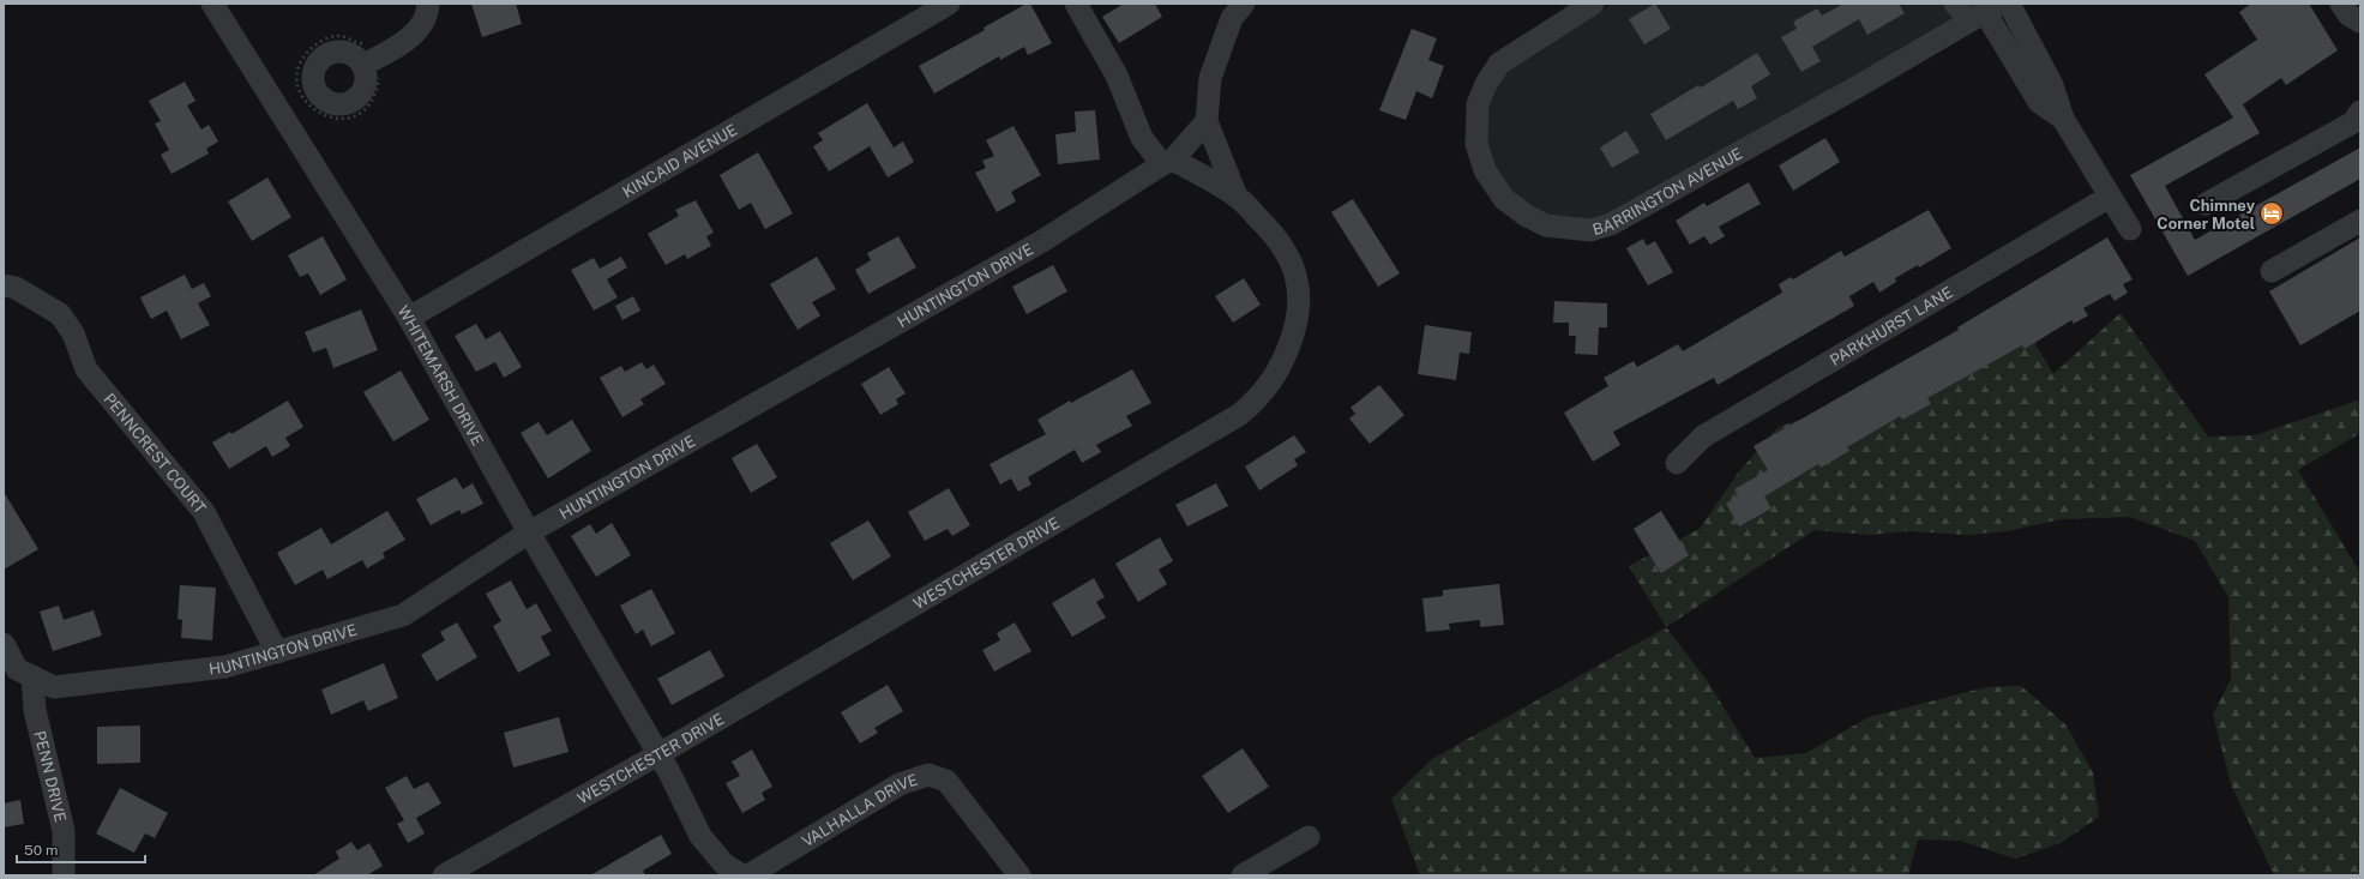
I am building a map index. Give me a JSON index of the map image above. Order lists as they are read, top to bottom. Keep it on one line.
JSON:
{"streets":{"street":["KINCAID AVENUE","BARRINGTON AVENUE","HUNTINGTON DRIVE","PARKHURST LANE","WHITEMARSH DRIVE","PENNCREST COURT","WESTCHESTER DRIVE","PENN DRIVE","VALHALLA DRIVE"]},"crossings":[["KINCAID AVENUE","WHITEMARSH DRIVE"],["HUNTINGTON DRIVE","WHITEMARSH DRIVE"],["HUNTINGTON DRIVE","PENNCREST COURT"],["HUNTINGTON DRIVE","WESTCHESTER DRIVE"],["HUNTINGTON DRIVE","PENN DRIVE"],["WHITEMARSH DRIVE","WESTCHESTER DRIVE"]],"places":{"hotel":["Chimney Corner Motel"]},"scale_bar":"50 m"}
